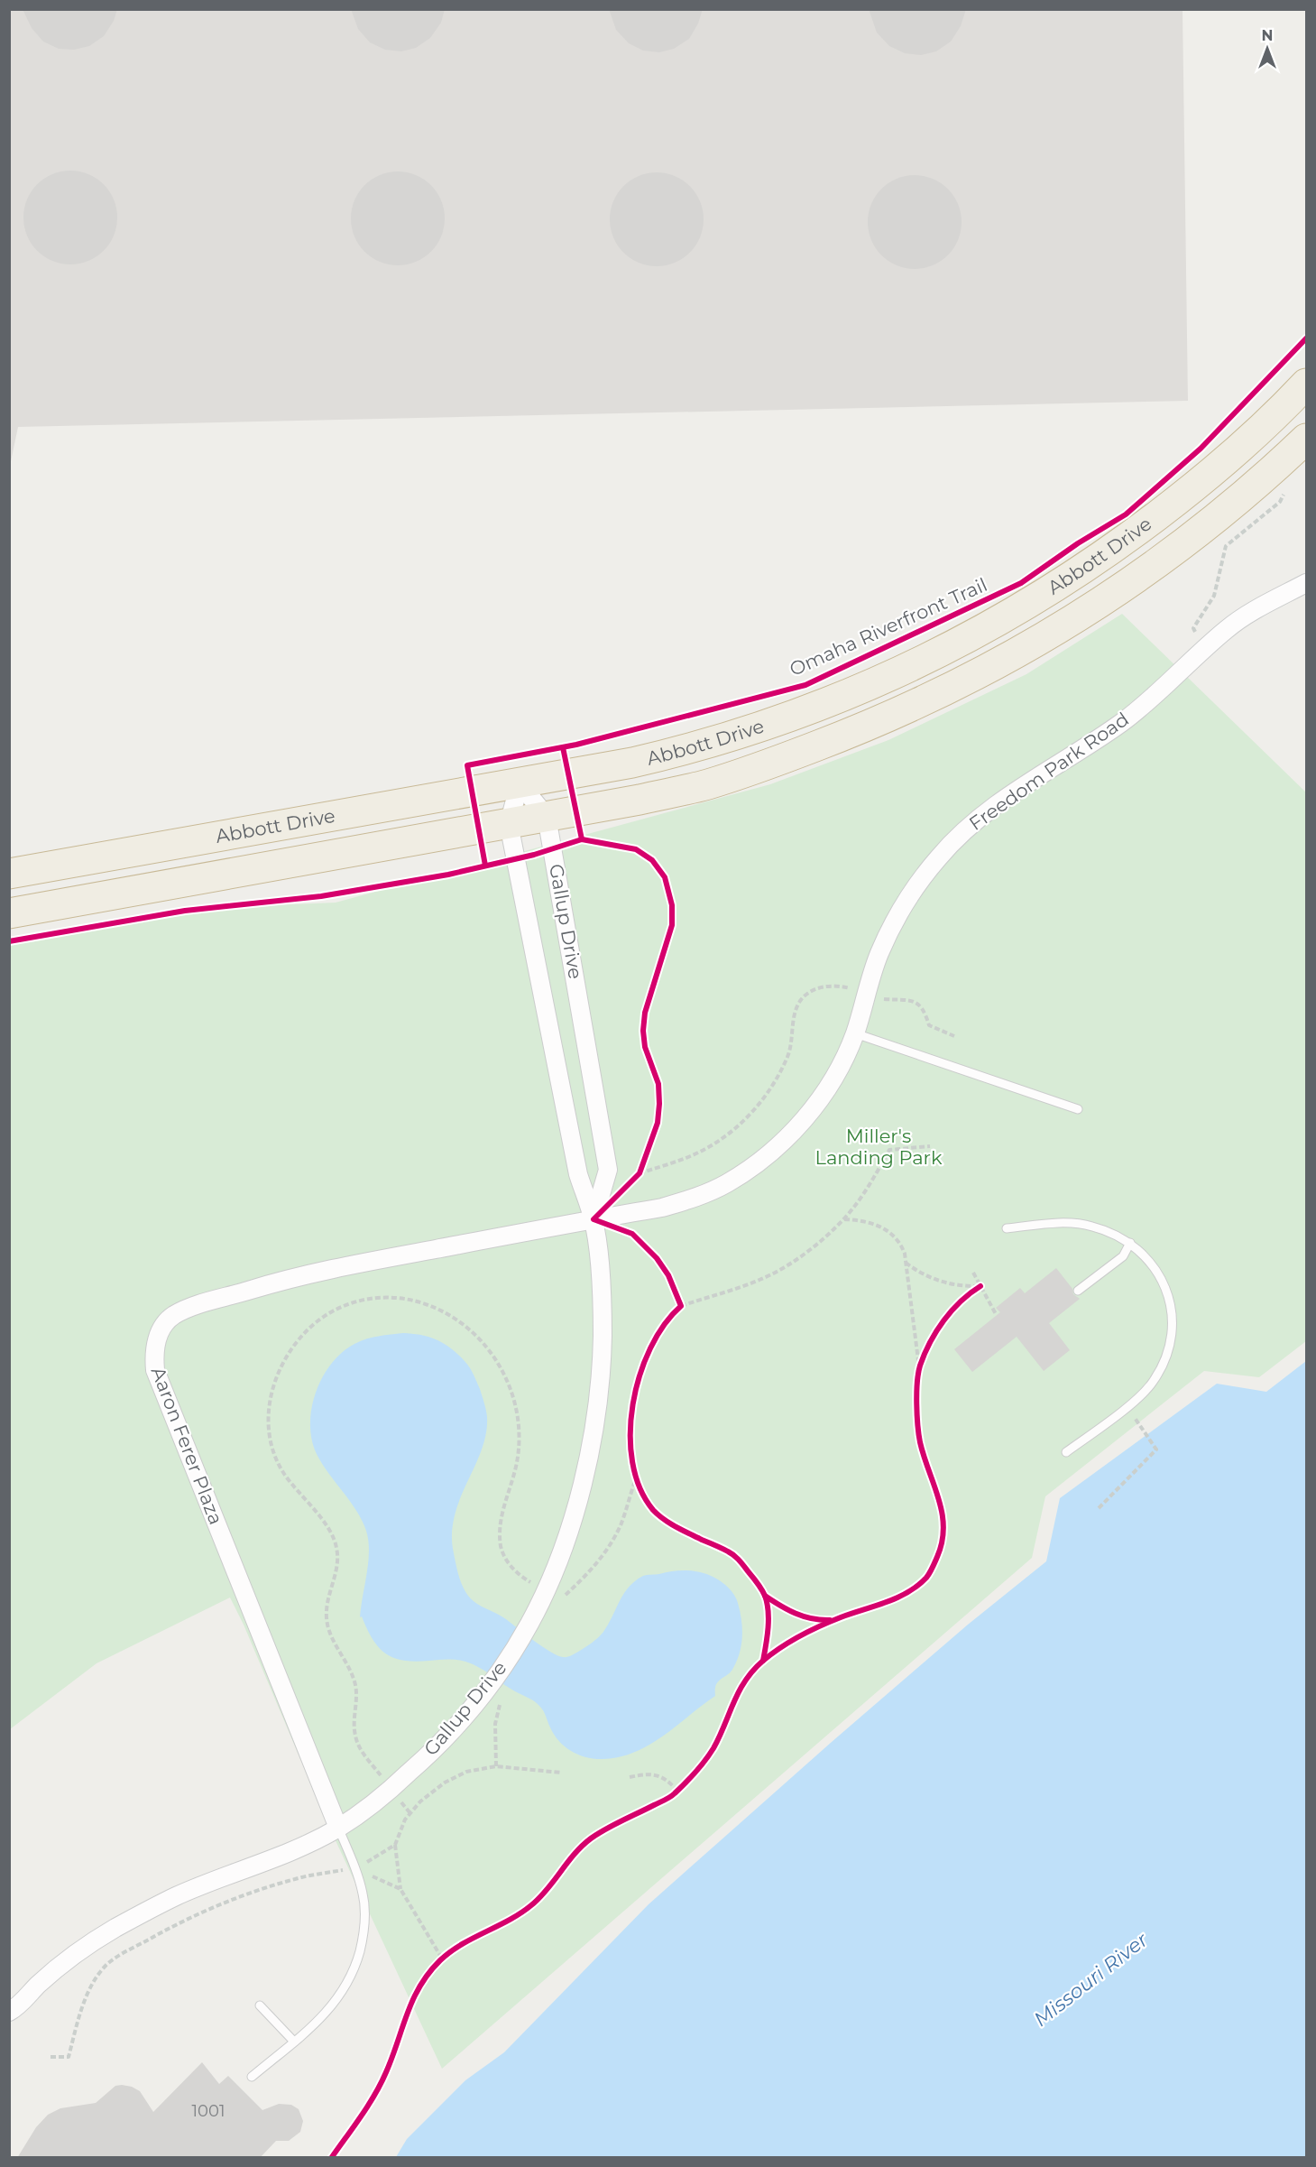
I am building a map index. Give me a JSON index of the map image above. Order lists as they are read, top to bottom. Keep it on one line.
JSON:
{"streets":{"highway":["Abbott Drive"],"street":["Freedom Park Road","Gallup Drive","Aaron Ferer Plaza"],"cycle path":["Omaha Riverfront Trail"]},"crossings":[["Abbott Drive","Gallup Drive"],["Freedom Park Road","Gallup Drive"],["Freedom Park Road","Aaron Ferer Plaza"],["Gallup Drive","Aaron Ferer Plaza"]],"water":["Missouri River"],"parks":["Miller's Landing Park"],"house_numbers":["1001"],"north":"top"}
